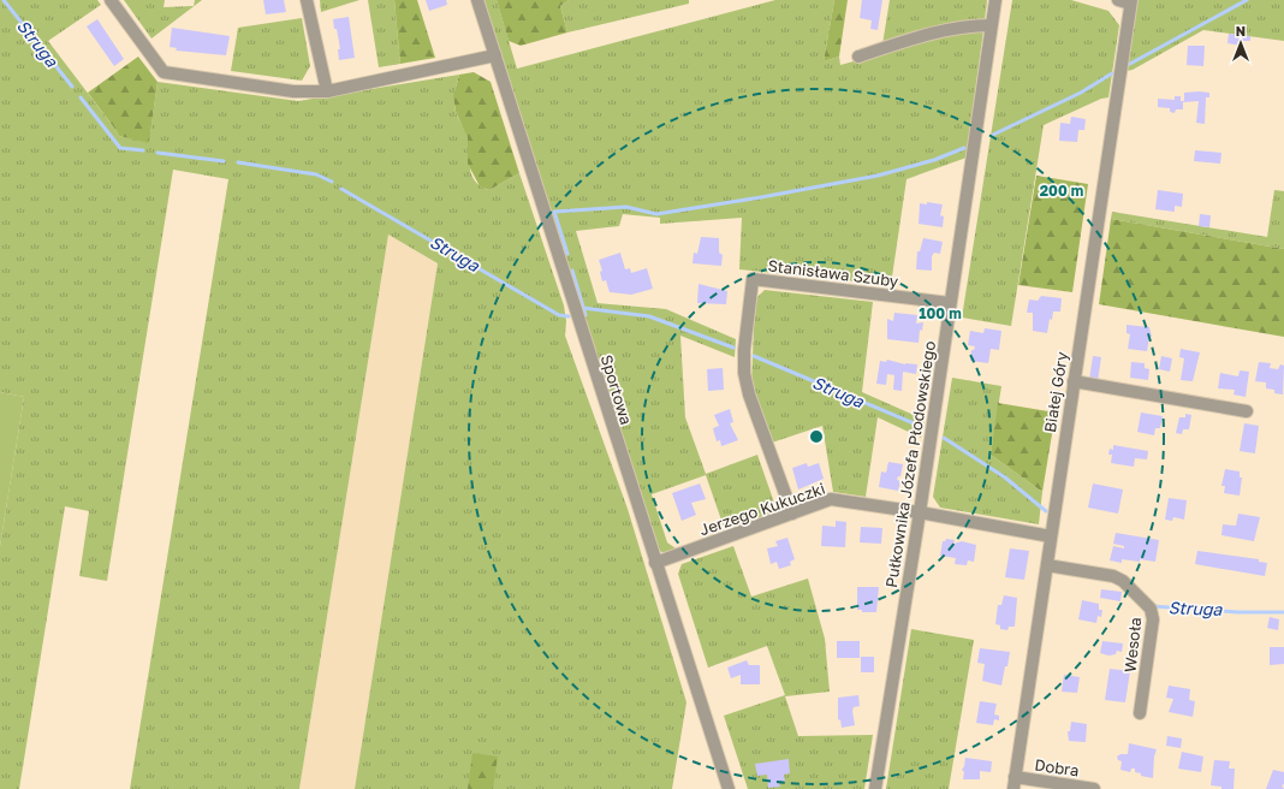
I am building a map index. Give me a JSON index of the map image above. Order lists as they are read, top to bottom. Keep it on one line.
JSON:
{"streets":{"street":["Stanisława Szuby","Sportowa","Białej Góry","Pułkownika Józefa Płodowskiego","Jerzego Kukuczki","Wesoła","Dobra"]},"crossings":[["Stanisława Szuby","Pułkownika Józefa Płodowskiego"],["Stanisława Szuby","Jerzego Kukuczki"],["Sportowa","Jerzego Kukuczki"],["Białej Góry","Jerzego Kukuczki"],["Białej Góry","Wesoła"],["Białej Góry","Dobra"],["Pułkownika Józefa Płodowskiego","Jerzego Kukuczki"]],"water":["Struga"],"north":"top","rings":["200 m","100 m"]}
